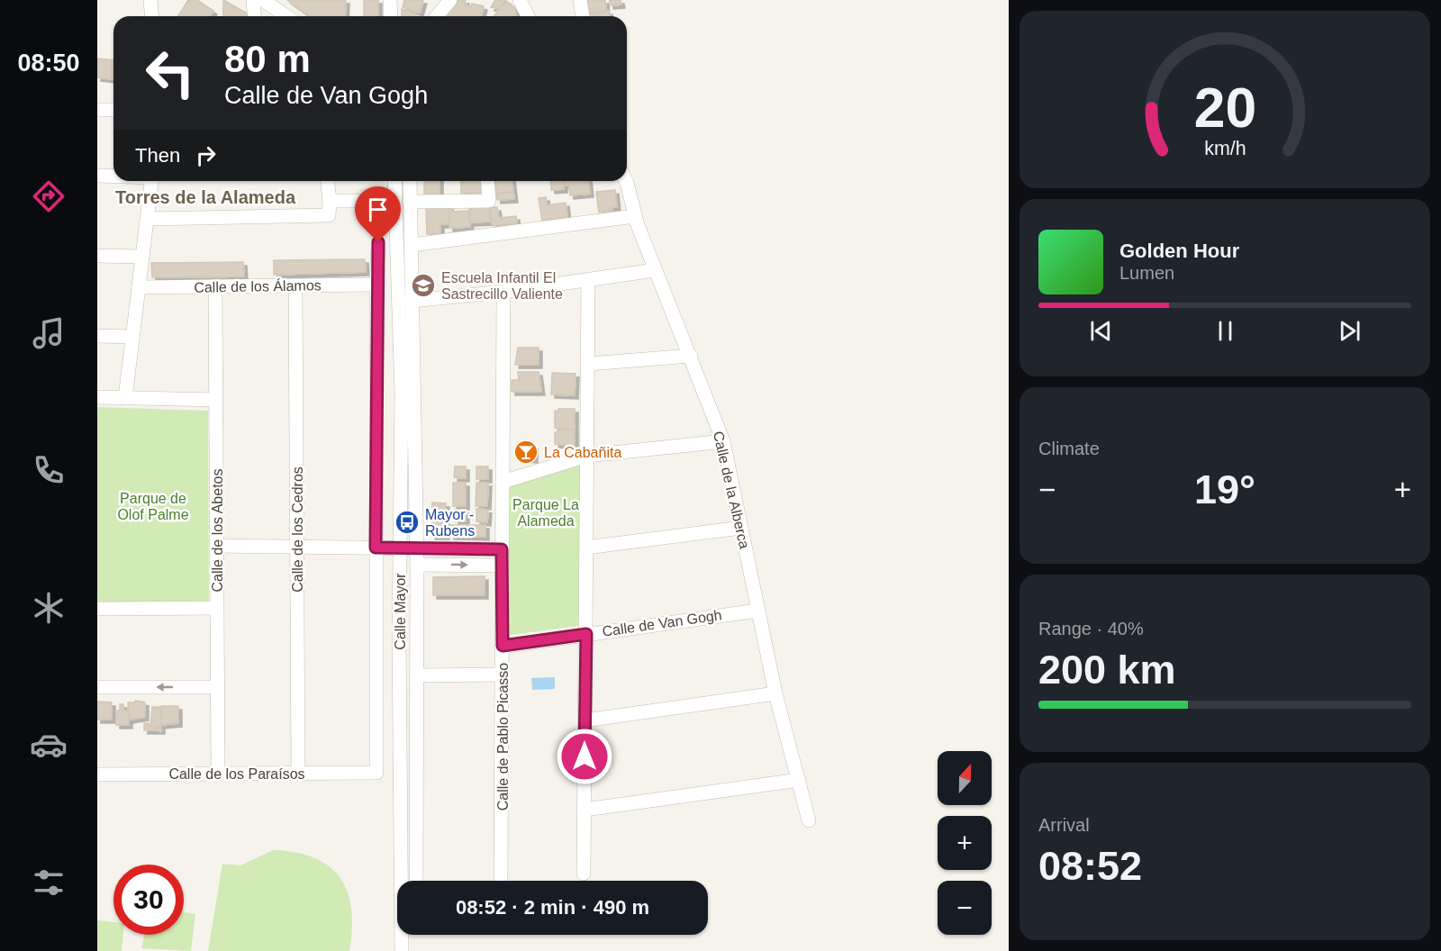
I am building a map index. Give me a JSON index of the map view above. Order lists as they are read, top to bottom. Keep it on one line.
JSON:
{"streets":{"street":["Calle de los Álamos","Calle de la Alberca","Calle de los Cedros","Calle de los Abetos","Calle Mayor","Calle de Van Gogh","Calle de Pablo Picasso","Calle de los Paraísos"]},"crossings":[["Calle de los Álamos","Calle de los Cedros"],["Calle de los Álamos","Calle de los Abetos"],["Calle de los Álamos","Calle Mayor"],["Calle de la Alberca","Calle de Van Gogh"],["Calle de los Cedros","Calle de los Paraísos"],["Calle de los Abetos","Calle de los Paraísos"],["Calle Mayor","Calle de los Paraísos"],["Calle de Van Gogh","Calle de Pablo Picasso"]],"districts":["Torres de la Alameda"],"parks":["Parque de Olof Palme","Parque La Alameda"],"places":{"school or university":["Escuela Infantil El Sastrecillo Valiente"],"bar":["La Cabañita"],"bus stop":["Mayor - Rubens"]},"north":"top","page":{"tabs":"08:50","turn":["80 m","Calle de Van Gogh"],"then":"Then","song":["Golden Hour","Lumen"],"tile":["Climate",["Range · 40%","200 km"],["Arrival","08:52"]],"heat":["−","19°","+"],"map_buttons":["+","−"],"limit":"30","trip":"08:52 · 2 min · 490 m","gauge":["20","km/h"]}}
